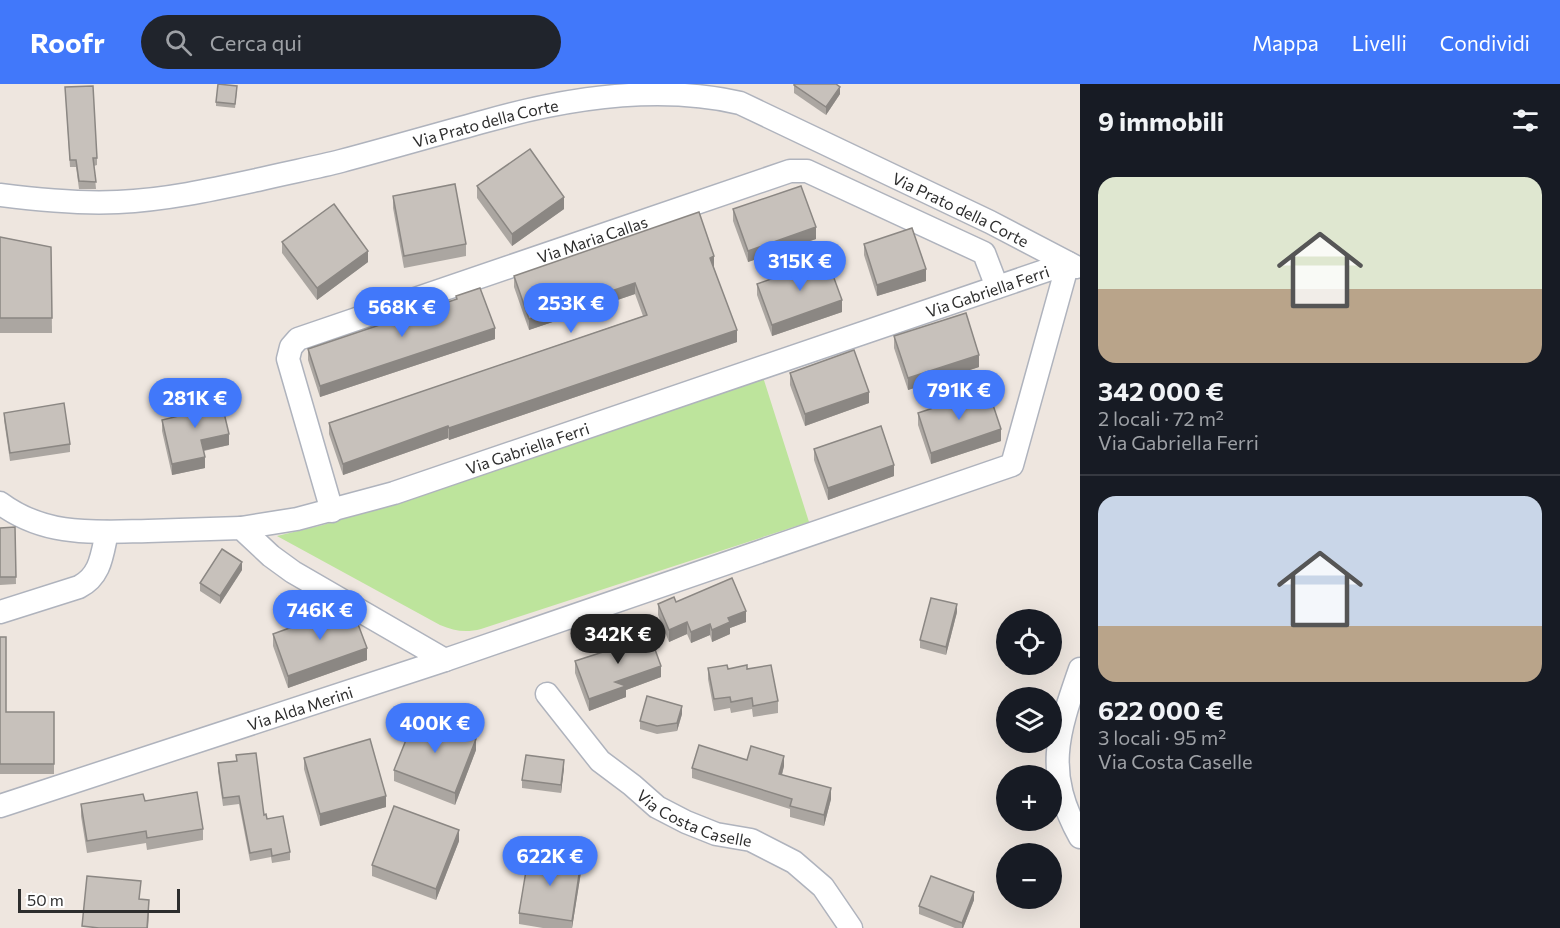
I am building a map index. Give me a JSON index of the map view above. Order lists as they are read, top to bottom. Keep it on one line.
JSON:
{"streets":{"street":["Via Prato della Corte","Via Maria Callas","Via Gabriella Ferri","Via Alda Merini","Via Costa Caselle"]},"crossings":[["Via Prato della Corte","Via Gabriella Ferri"],["Via Maria Callas","Via Gabriella Ferri"],["Via Gabriella Ferri","Via Alda Merini"]],"scale_bar":"50 m","page":{"header":"Roofr","search":"Cerca qui","nav":["Mappa","Livelli","Condividi"],"heading":"9 immobili","list":[{"name":"342 000 €","note":"2 locali · 72 m² · Via Gabriella Ferri"},{"name":"622 000 €","note":"3 locali · 95 m² · Via Costa Caselle"}],"price":["315K €","253K €","568K €","791K €","281K €","746K €","342K €","400K €","622K €"],"map_buttons":["+","−"],"scale":"50 m"}}
